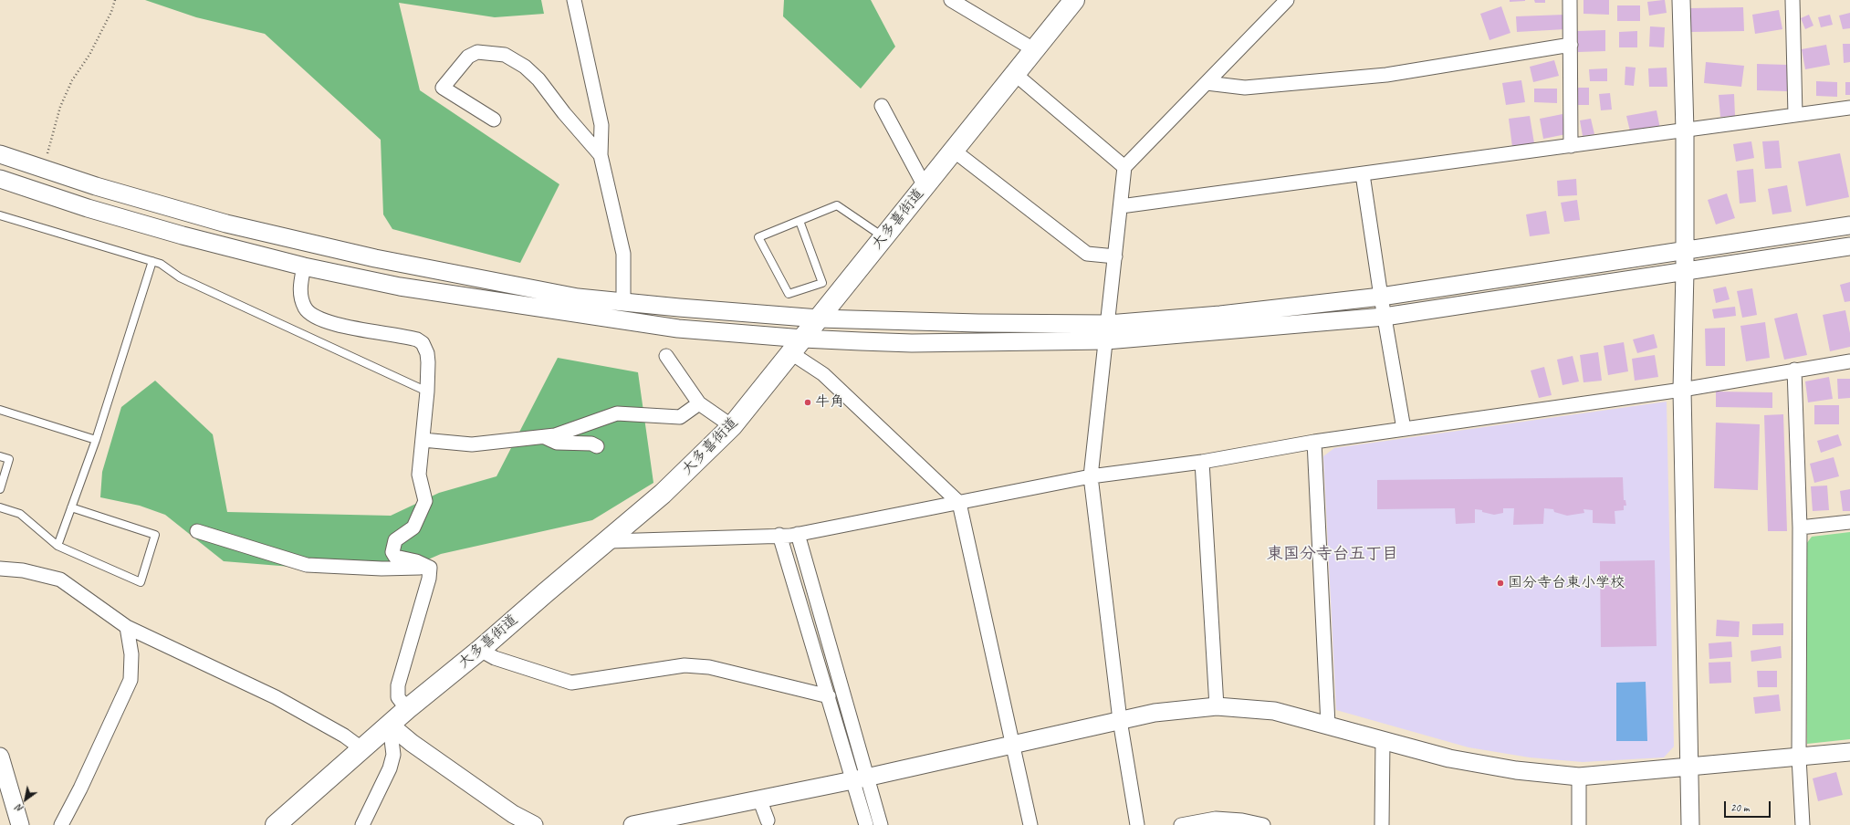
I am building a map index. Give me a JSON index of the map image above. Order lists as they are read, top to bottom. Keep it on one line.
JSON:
{"streets":{"highway":["大多喜街道"]},"districts":["東国分寺台五丁目"],"places":["牛角","国分寺台東小学校"],"scale_bar":"20 m","north":"bottom left"}
